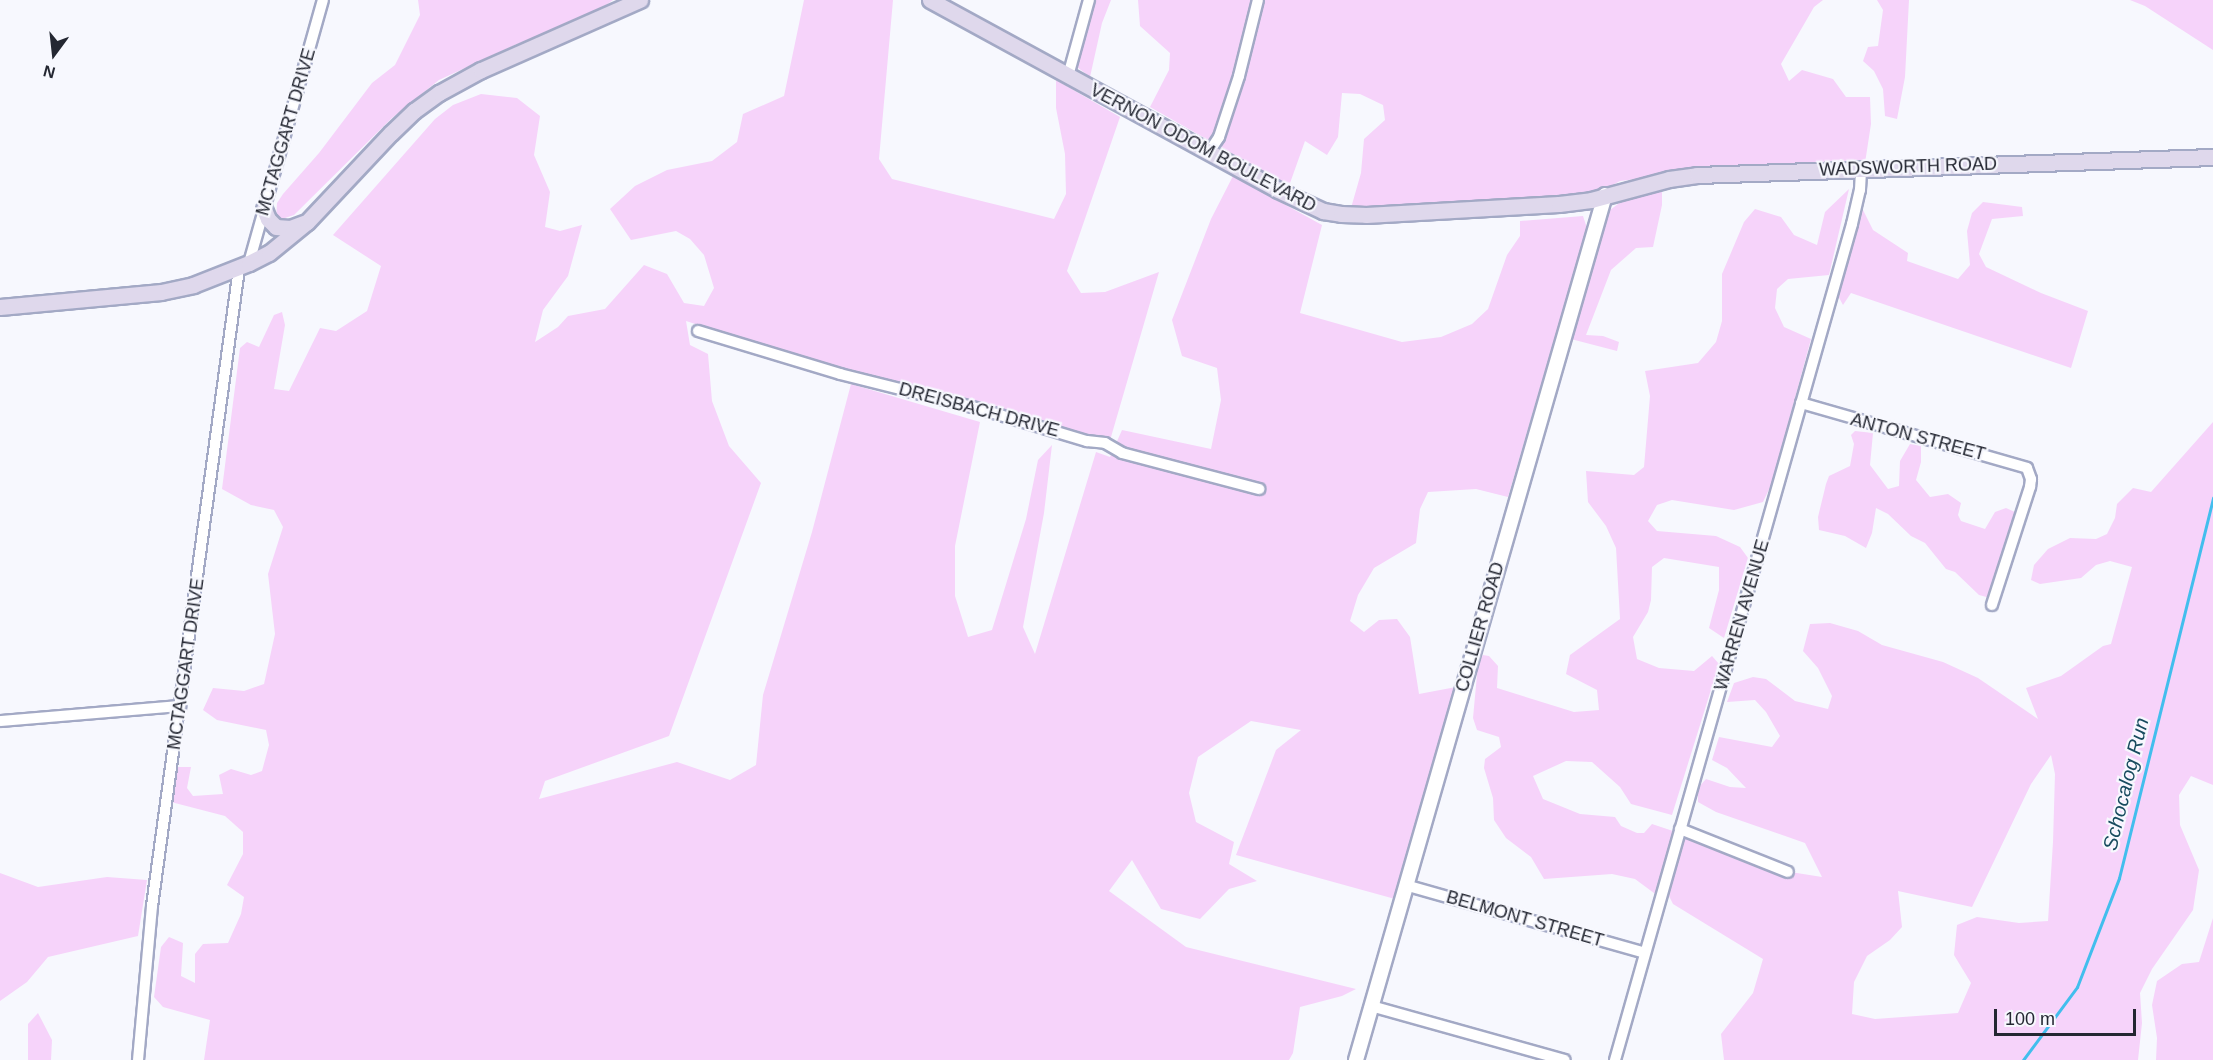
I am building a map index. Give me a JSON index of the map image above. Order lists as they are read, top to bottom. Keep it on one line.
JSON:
{"streets":{"main road":["VERNON ODOM BOULEVARD","WADSWORTH ROAD"],"street":["MCTAGGART DRIVE","DREISBACH DRIVE","ANTON STREET","WARREN AVENUE","COLLIER ROAD","BELMONT STREET"]},"crossings":[["VERNON ODOM BOULEVARD","WADSWORTH ROAD"],["VERNON ODOM BOULEVARD","COLLIER ROAD"],["WADSWORTH ROAD","WARREN AVENUE"],["WADSWORTH ROAD","COLLIER ROAD"],["ANTON STREET","WARREN AVENUE"],["WARREN AVENUE","BELMONT STREET"],["COLLIER ROAD","BELMONT STREET"]],"water":["Schocalog Run"],"scale_bar":"100 m","north":"bottom"}
